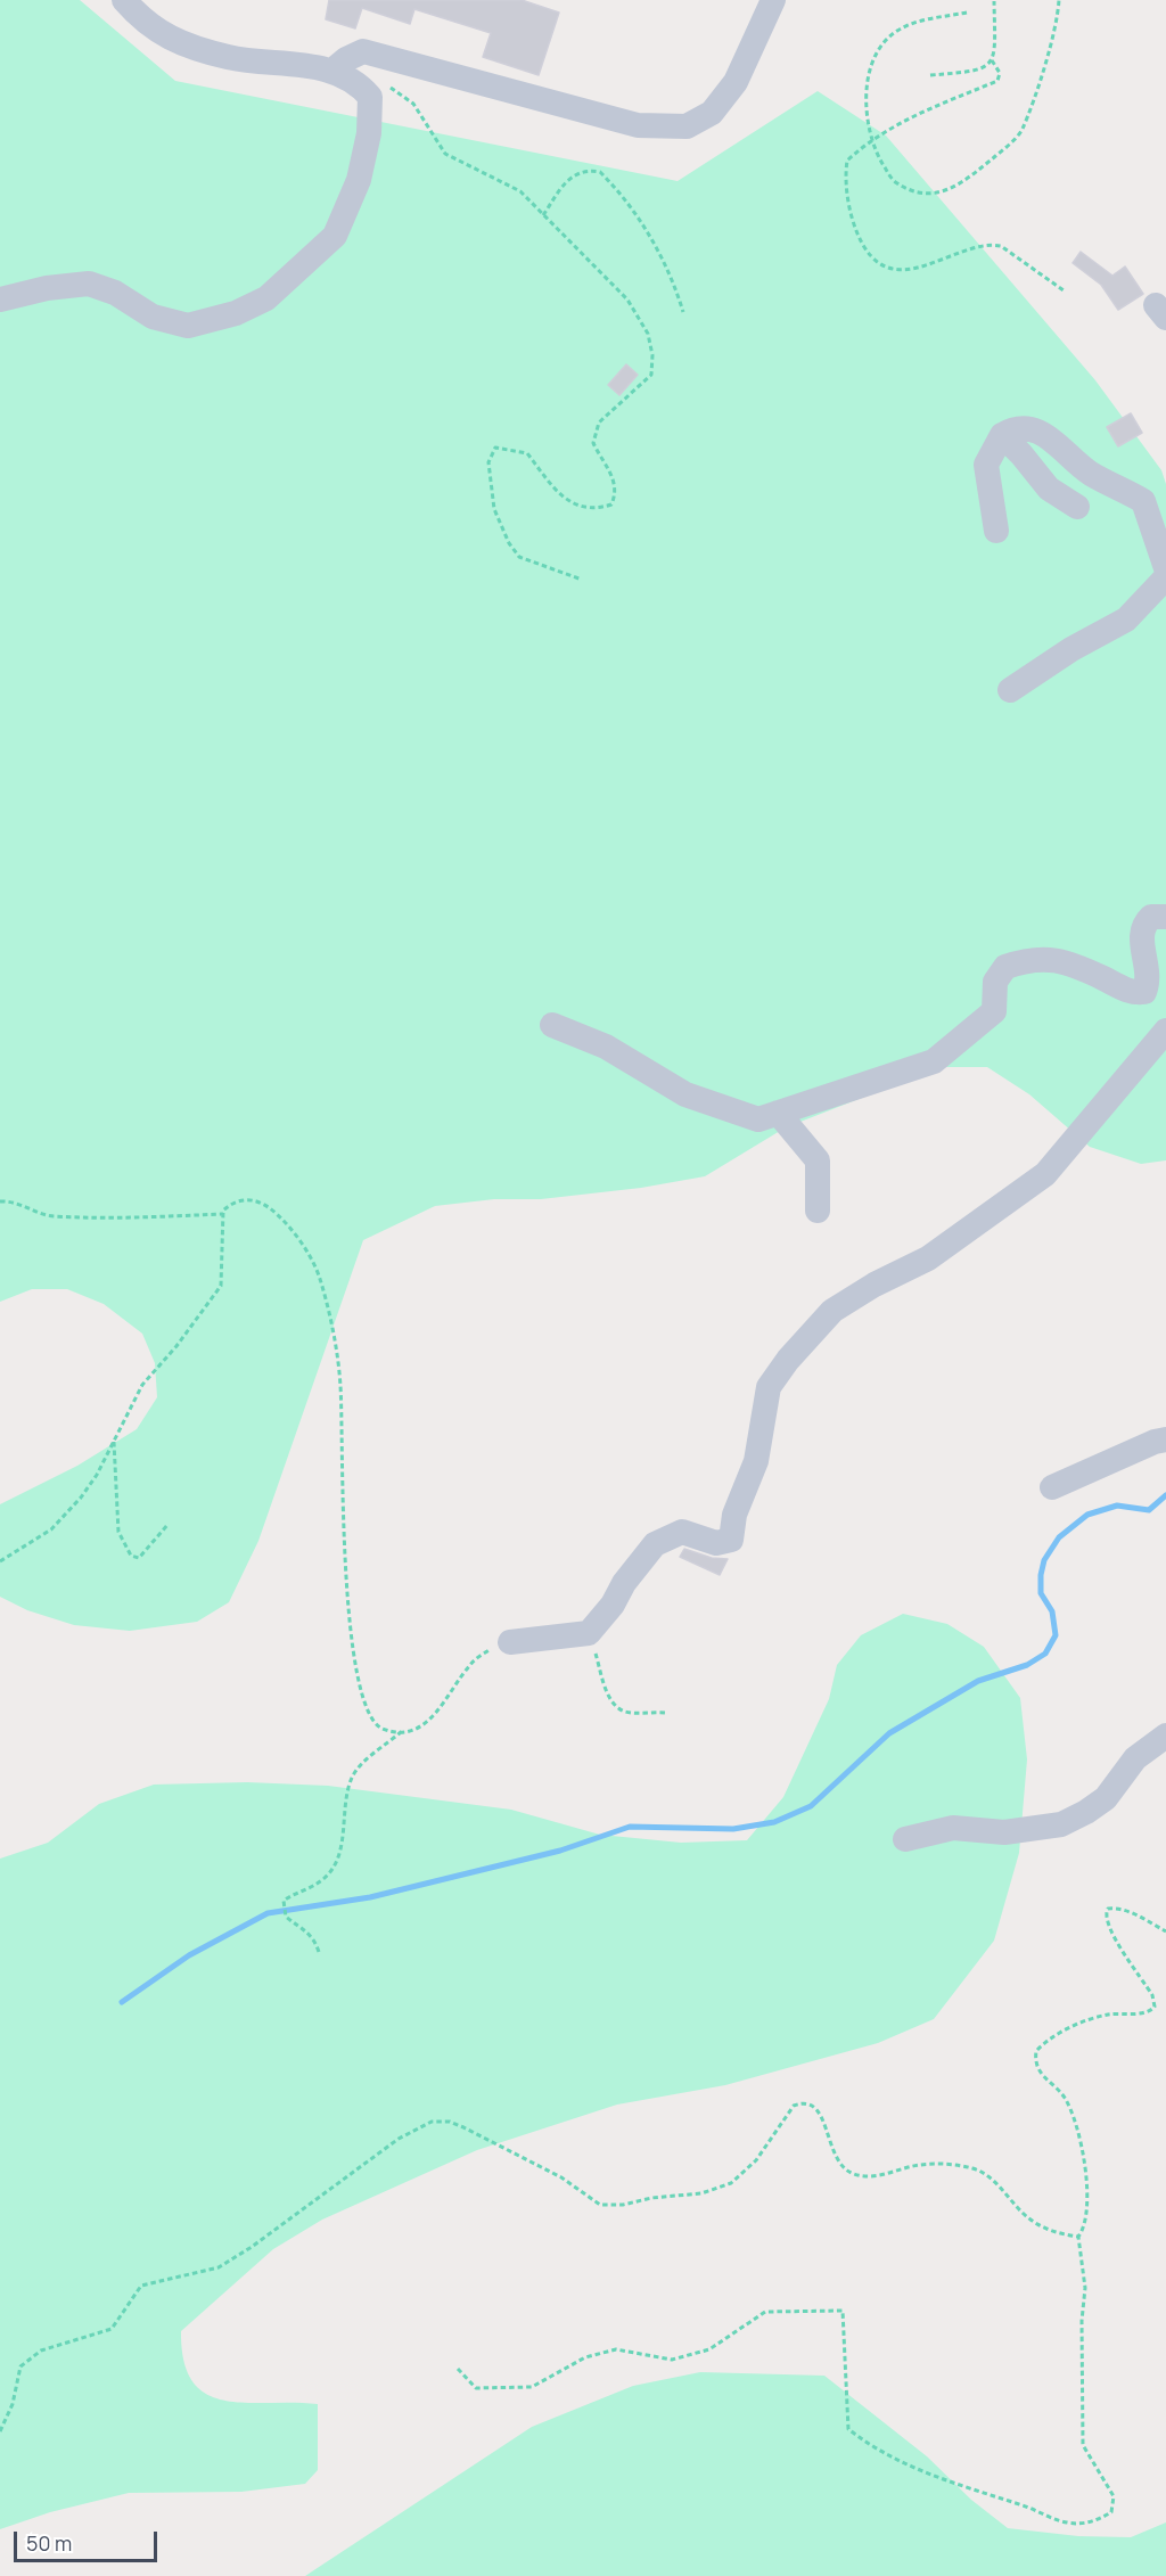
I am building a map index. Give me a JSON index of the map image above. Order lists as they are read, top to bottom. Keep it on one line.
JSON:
{"scale_bar":"50 m"}
